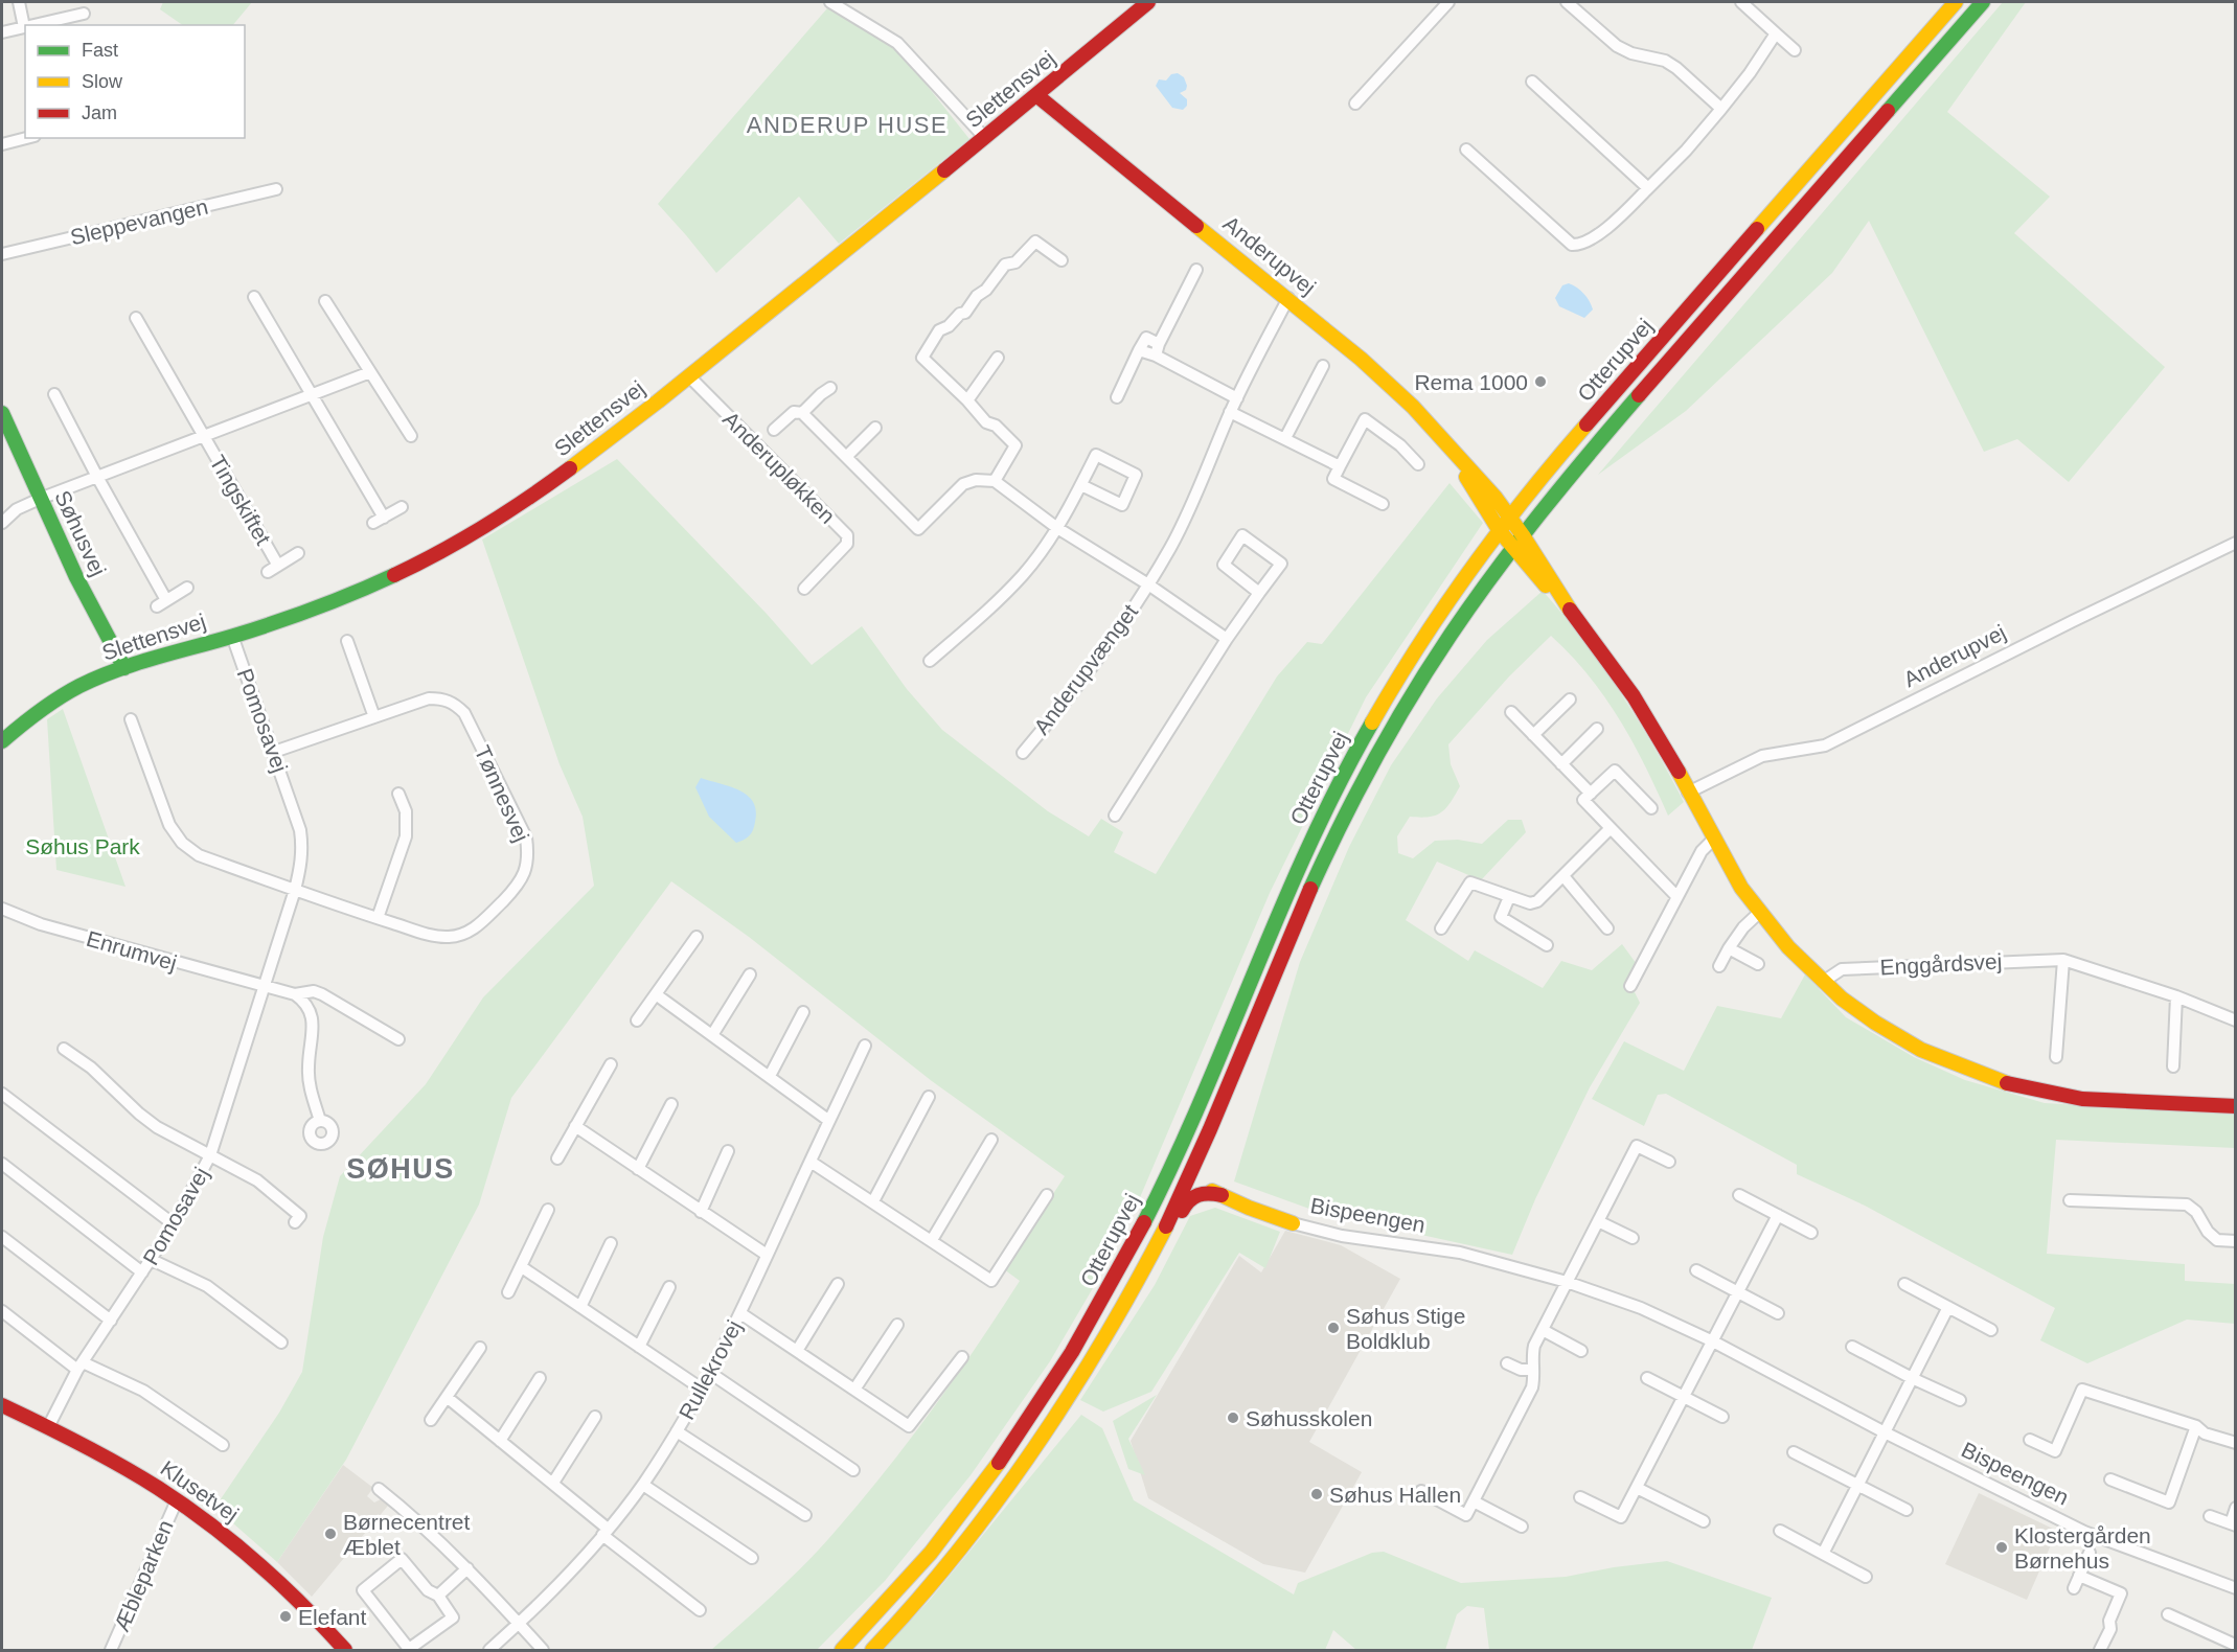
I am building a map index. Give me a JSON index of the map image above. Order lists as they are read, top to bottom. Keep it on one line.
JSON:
{"streets":{"street":["Slettensvej","Sleppevangen","Anderupvej","Otterupvej","Anderupløkken","Tingskiftet","Søhusvej","Anderupvænget","Pomosavej","Tønnesvej","Enrumvej","Enggårdsvej","Bispeengen","Rullekrovej","Klusetvej","Æbleparken"]},"crossings":[["Slettensvej","Anderupvej"],["Slettensvej","Anderupløkken"],["Slettensvej","Søhusvej"],["Slettensvej","Pomosavej"],["Anderupvej","Otterupvej"],["Anderupvej","Anderupvænget"],["Anderupvej","Enggårdsvej"],["Otterupvej","Bispeengen"],["Tingskiftet","Søhusvej"],["Pomosavej","Tønnesvej"],["Pomosavej","Enrumvej"],["Pomosavej","Klusetvej"],["Klusetvej","Æbleparken"]],"districts":["ANDERUP HUSE","SØHUS"],"parks":["Søhus Park"],"places":["Rema 1000","Søhus Stige Boldklub","Søhusskolen","Søhus Hallen","Børnecentret Æblet","Klostergården Børnehus","Elefant"],"legend":["Fast","Slow","Jam"]}
